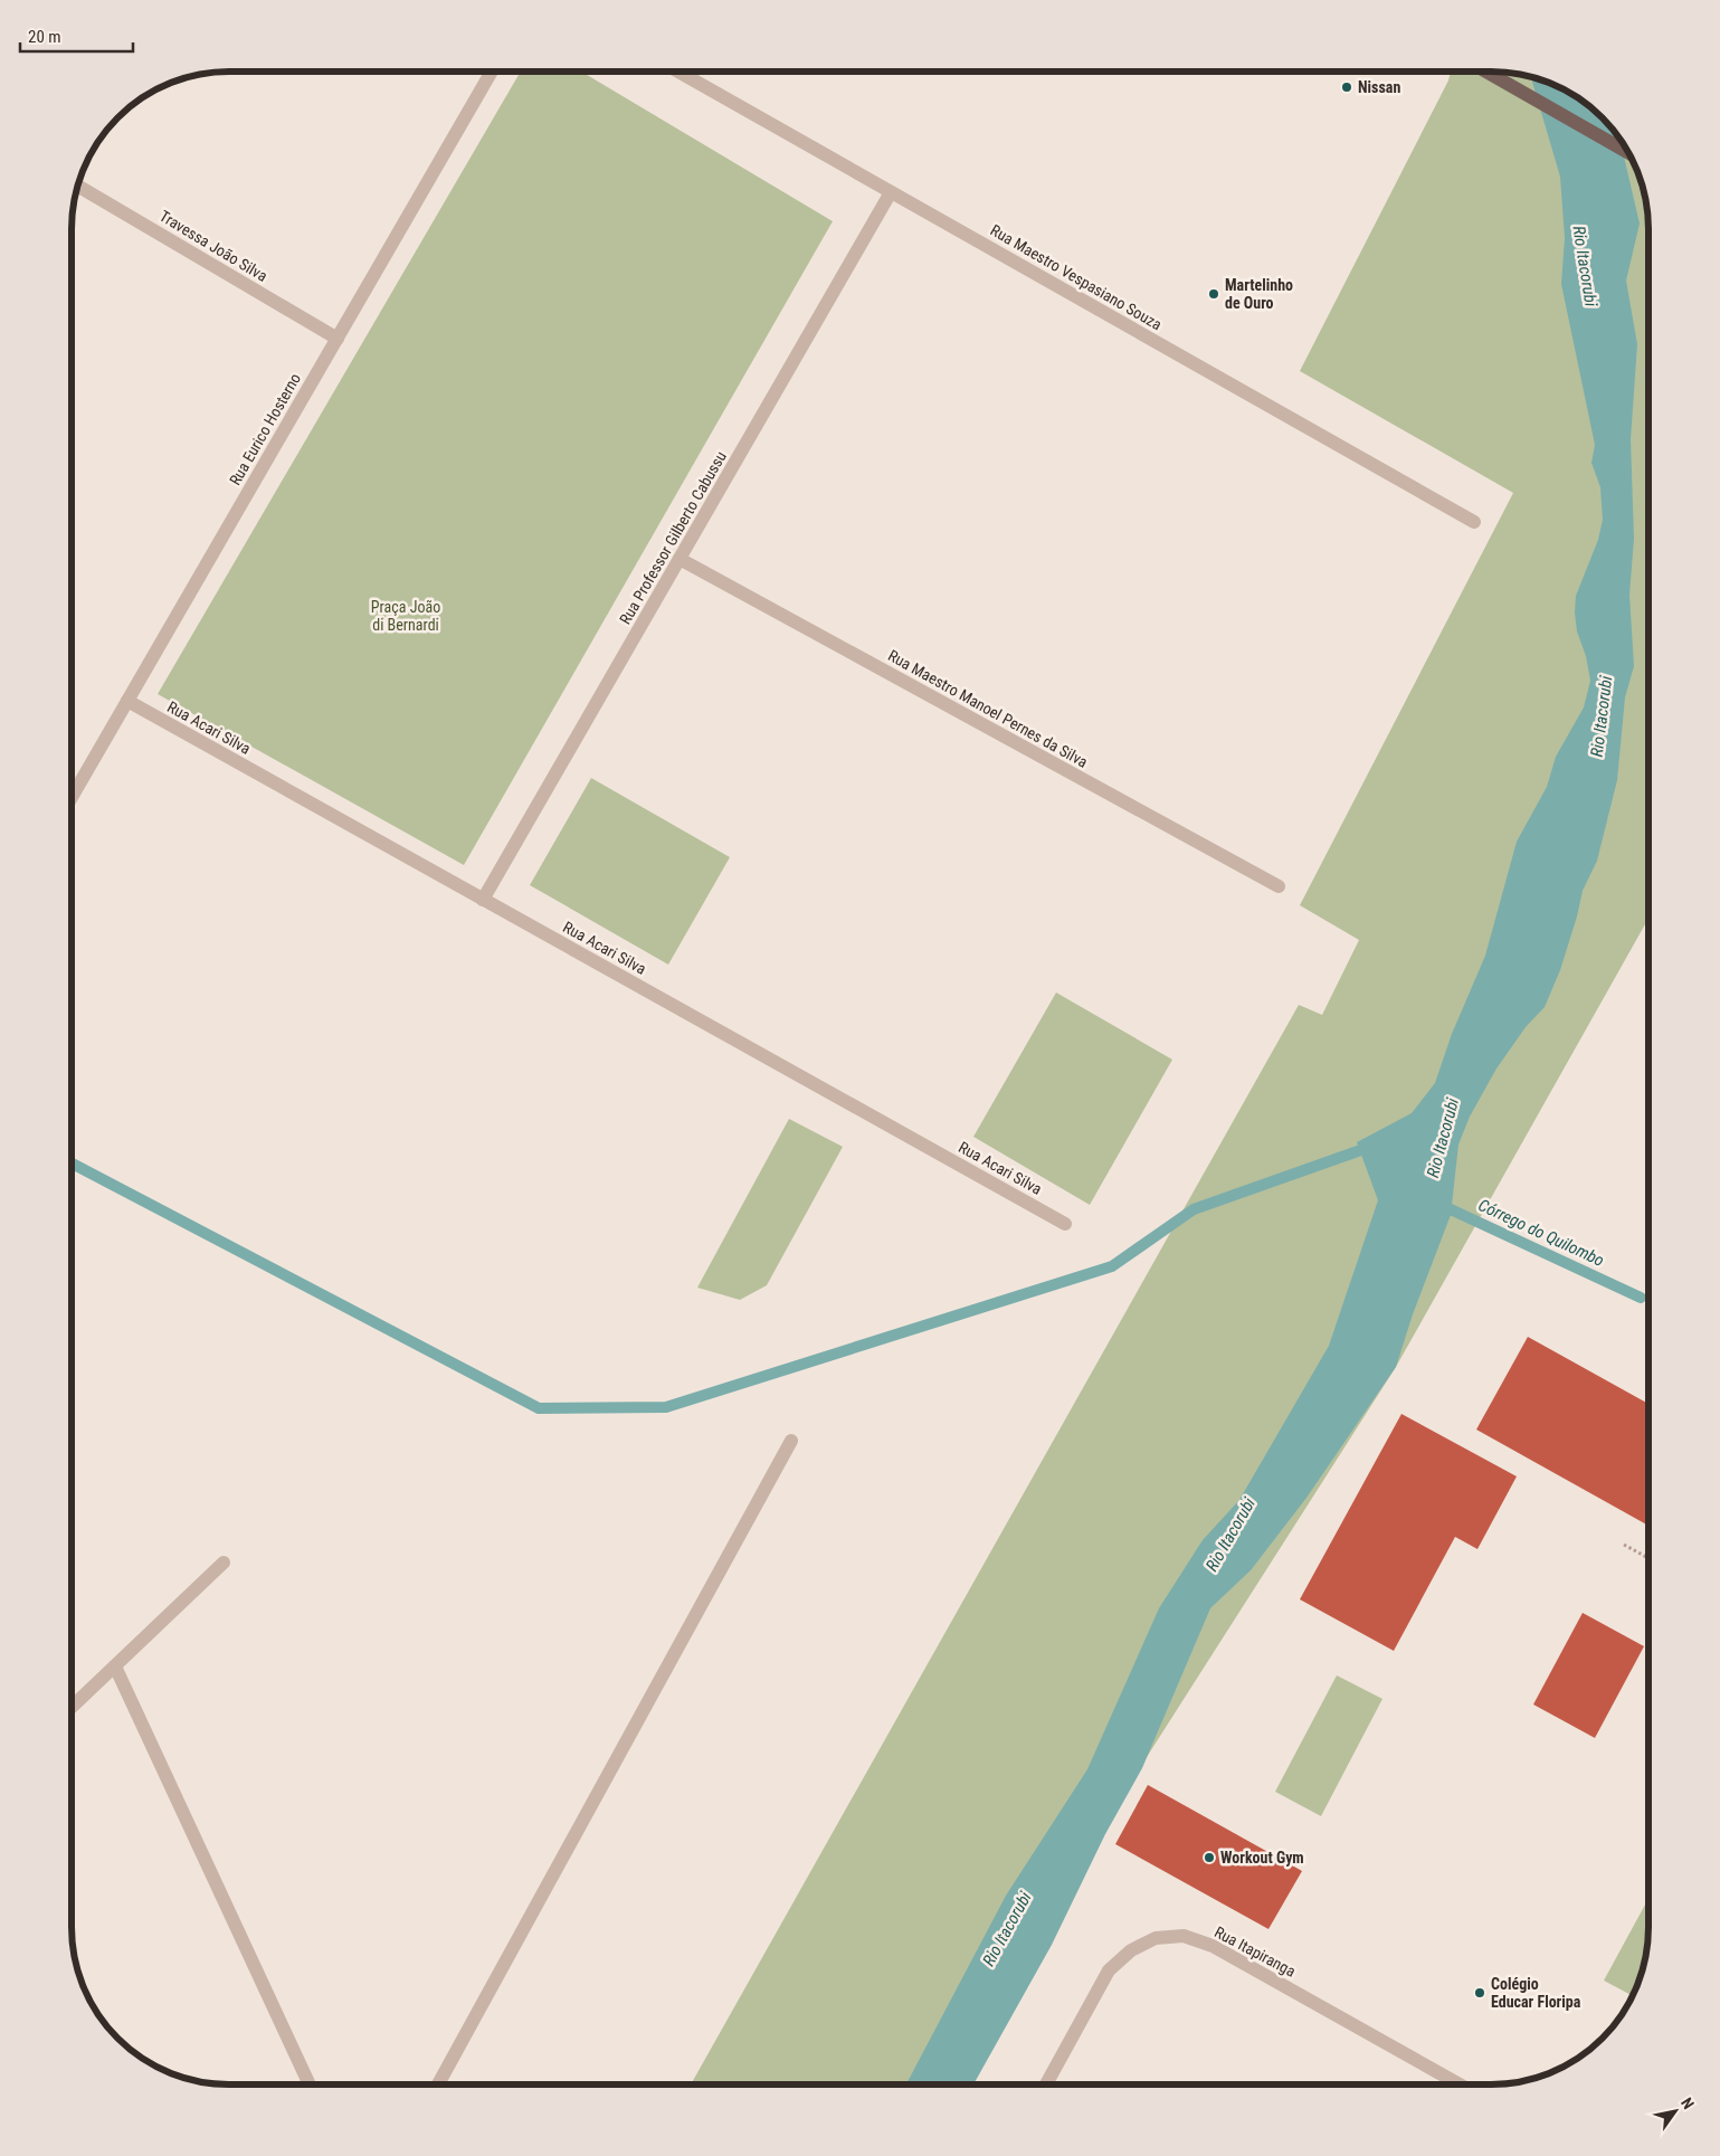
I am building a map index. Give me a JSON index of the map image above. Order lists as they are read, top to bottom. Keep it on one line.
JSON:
{"streets":{"street":["Travessa João Silva","Rua Maestro Vespasiano Souza","Rua Eurico Hosterno","Rua Professor Gilberto Cabussu","Rua Maestro Manoel Pernes da Silva","Rua Acari Silva","Rua Itapiranga"]},"crossings":[["Travessa João Silva","Rua Eurico Hosterno"],["Rua Maestro Vespasiano Souza","Rua Professor Gilberto Cabussu"],["Rua Eurico Hosterno","Rua Acari Silva"],["Rua Professor Gilberto Cabussu","Rua Maestro Manoel Pernes da Silva"],["Rua Professor Gilberto Cabussu","Rua Acari Silva"]],"water":["Rio Itacorubi","Córrego do Quilombo"],"parks":["Praça João di Bernardi"],"places":["Nissan","Martelinho de Ouro","Workout Gym","Colégio Educar Floripa"],"scale_bar":"20 m","north":"top right"}
